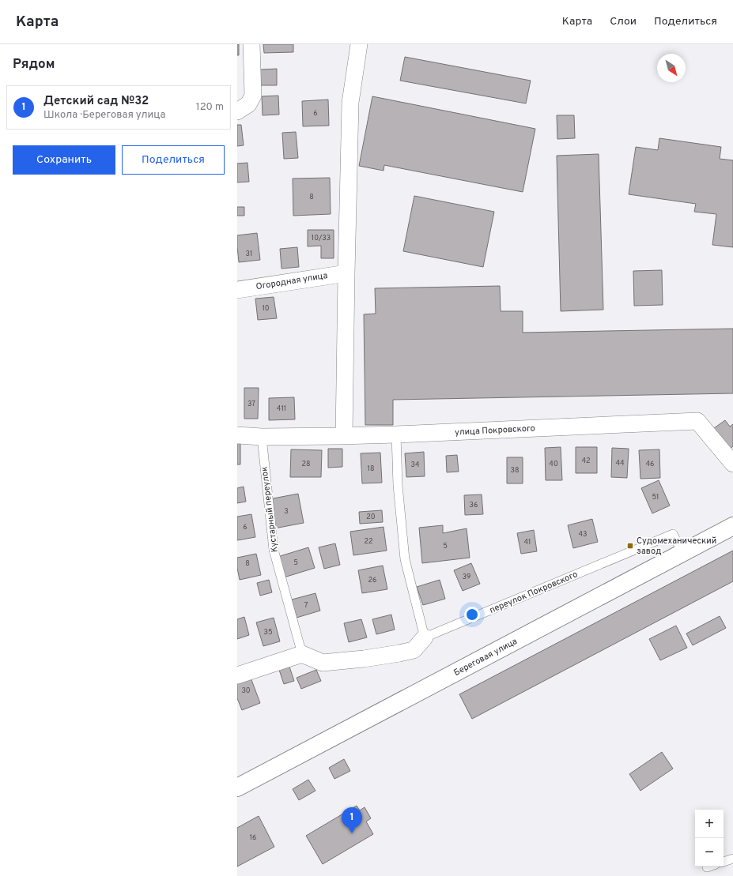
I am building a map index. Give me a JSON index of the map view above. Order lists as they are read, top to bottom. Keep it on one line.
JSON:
{"streets":{"main road":["Береговая улица"],"street":["Огородная улица","улица Покровского"],"lane":["Кустарный переулок","переулок Покровского"]},"crossings":[["улица Покровского","Кустарный переулок"],["переулок Покровского","Береговая улица"]],"places":{"transit":["Судомеханический завод"]},"house_numbers":["6","8","10/33","31","10","37","411","42","44","28","40","46","34","18","38","51","36","3","20","6","43","22","41","5","5","8","39","26","7","35","30","16"],"north":"bottom right","page":{"header":"Карта","nav":["Карта","Слои","Поделиться"],"heading":"Рядом","list":[{"mark":"1","name":"Детский сад №32","note":"Школа · Береговая улица","value":"120 m"}],"buttons":["Сохранить","Поделиться"],"pins":"1","map_buttons":["+","−"]}}
